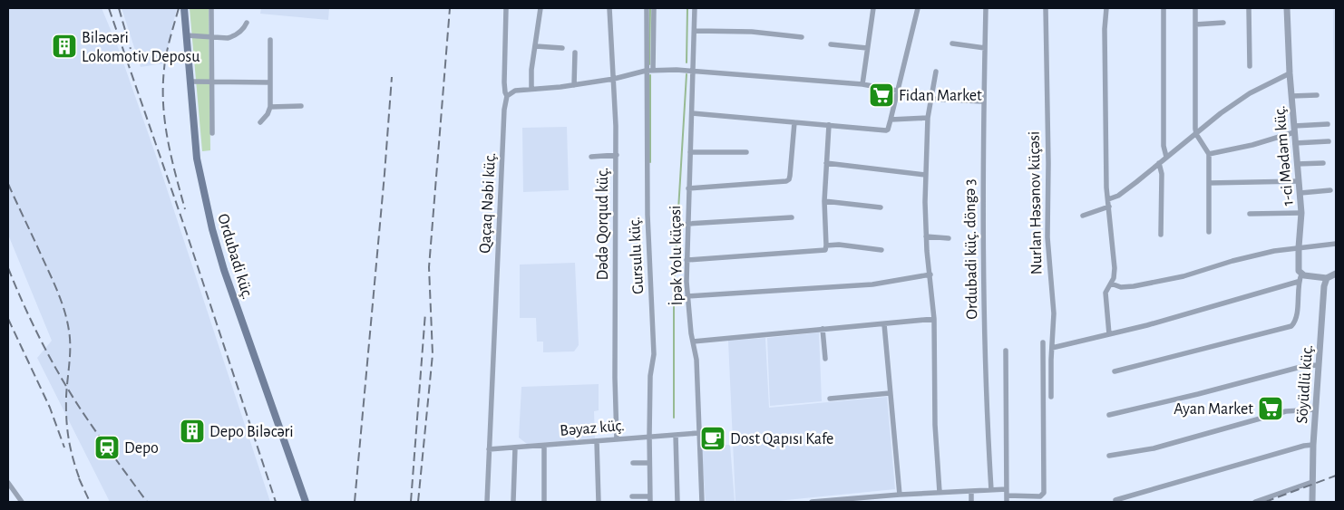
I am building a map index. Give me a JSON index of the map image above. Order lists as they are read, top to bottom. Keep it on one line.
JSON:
{"streets":{"main road":["Ordubadi küç."],"street":["1-ci Mədəm küç.","Qaçaq Nəbi küç.","Nurlan Həsənov küçəsi","Dədə Qorqud küç.","Ordubadi küç. döngə 3","Gursulu küç.","İpək Yolu küçəsi","Söyüdlü küç.","Bəyaz küç."]},"crossings":[["Qaçaq Nəbi küç.","Bəyaz küç."],["Dədə Qorqud küç.","Bəyaz küç."],["Gursulu küç.","Bəyaz küç."],["İpək Yolu küçəsi","Bəyaz küç."]],"places":{"building":["Biləcəri Lokomotiv Deposu","Depo Biləcəri"],"supermarket":["Fidan Market","Ayan Market"],"cafe":["Dost Qapısı Kafe"],"station":["Depo"]}}
